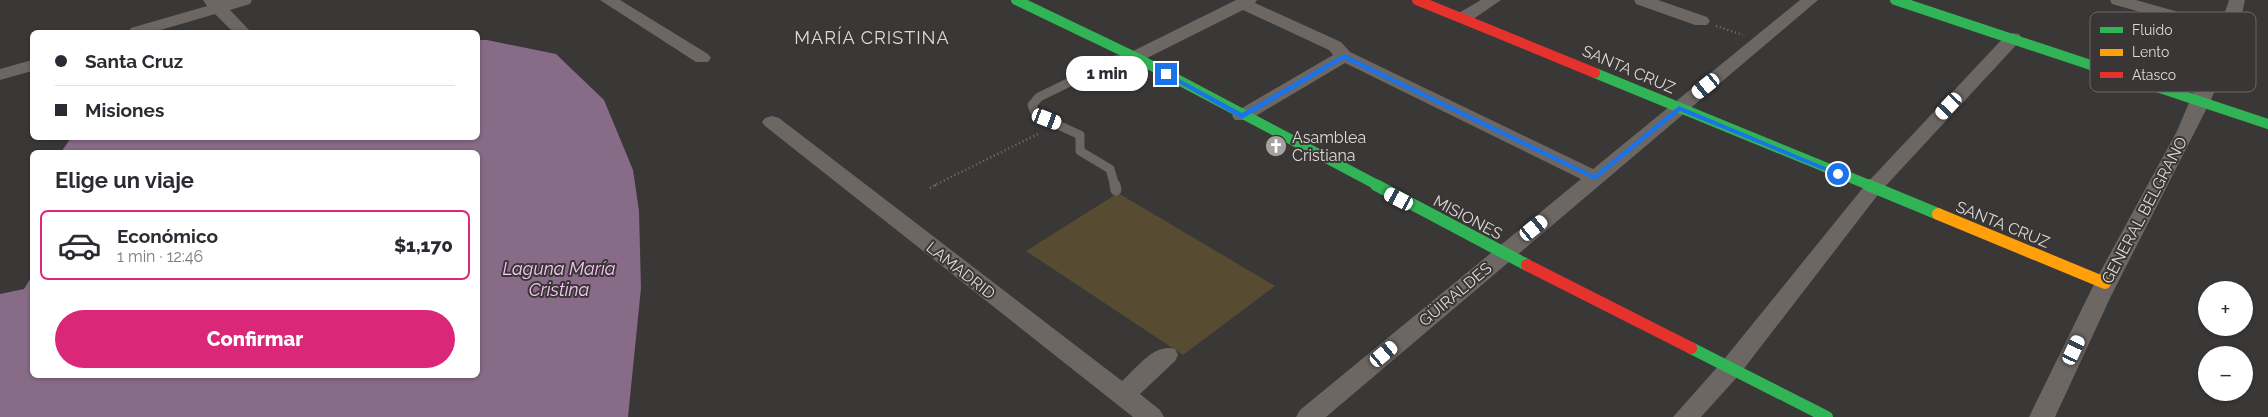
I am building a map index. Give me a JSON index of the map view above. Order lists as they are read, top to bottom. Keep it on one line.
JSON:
{"streets":{"street":["SANTA CRUZ","GENERAL BELGRANO","MISIONES","LAMADRID","GÜIRALDES"]},"crossings":[["SANTA CRUZ","GENERAL BELGRANO"],["SANTA CRUZ","GÜIRALDES"],["MISIONES","GÜIRALDES"]],"districts":["MARÍA CRISTINA"],"water":["Laguna María Cristina"],"places":{"church":["Asamblea Cristiana"]},"legend":["Fluido","Lento","Atasco"],"page":{"banner":["Santa Cruz","Misiones"],"bubble":"1 min","heading":"Elige un viaje","list":[{"name":"Económico","note":"1 min · 12:46","value":"$1,170"}],"map_buttons":["+","−"],"buttons":"Confirmar"}}
